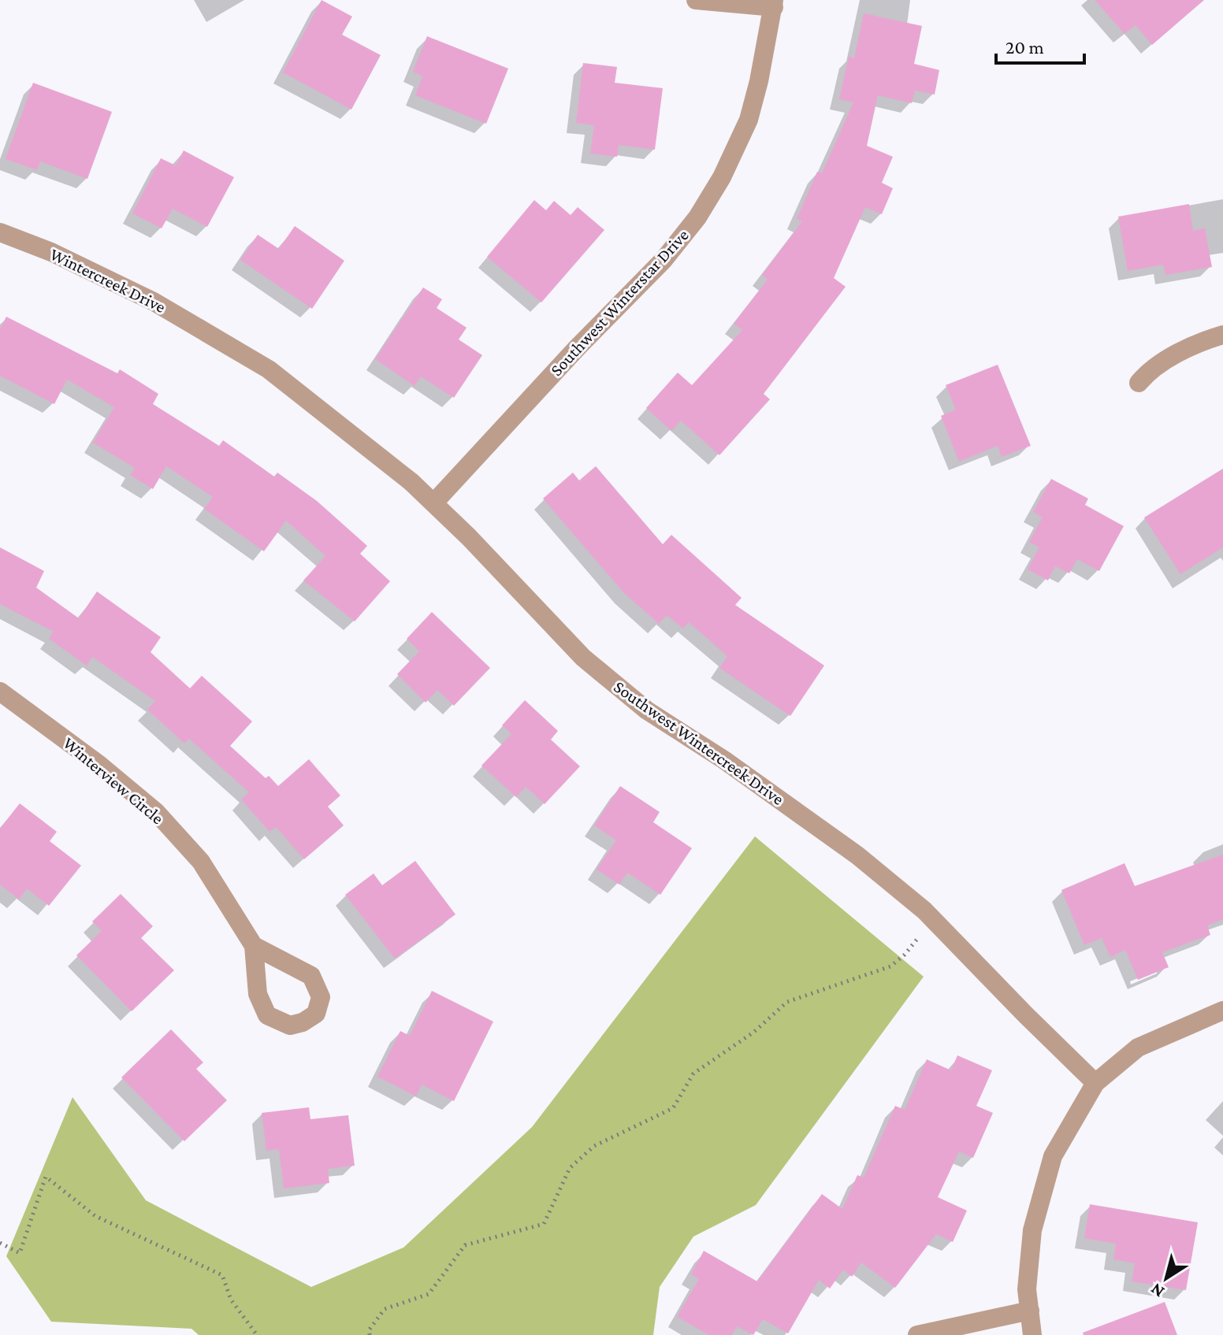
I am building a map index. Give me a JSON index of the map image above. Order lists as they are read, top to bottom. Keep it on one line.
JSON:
{"streets":{"street":["Wintercreek Drive","Southwest Winterstar Drive","Southwest Wintercreek Drive","Winterview Circle"]},"crossings":[["Wintercreek Drive","Southwest Wintercreek Drive"],["Southwest Winterstar Drive","Southwest Wintercreek Drive"]],"scale_bar":"20 m","north":"bottom left"}
